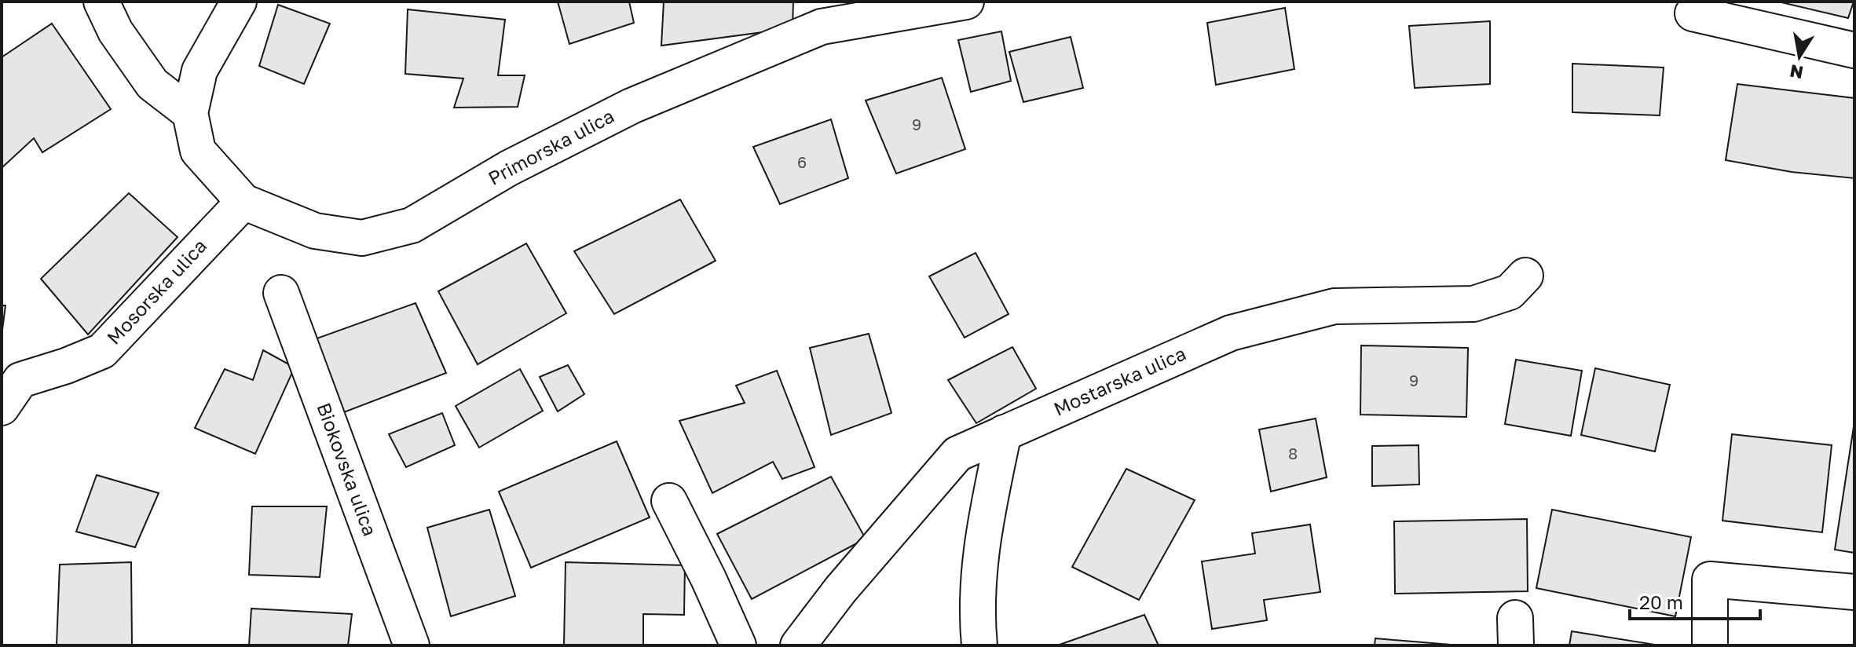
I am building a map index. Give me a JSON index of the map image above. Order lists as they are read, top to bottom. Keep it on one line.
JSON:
{"streets":{"street":["Primorska ulica","Mosorska ulica","Mostarska ulica","Biokovska ulica"]},"crossings":[["Primorska ulica","Mosorska ulica"]],"house_numbers":["9","6","9","8"],"scale_bar":"20 m","north":"bottom"}
